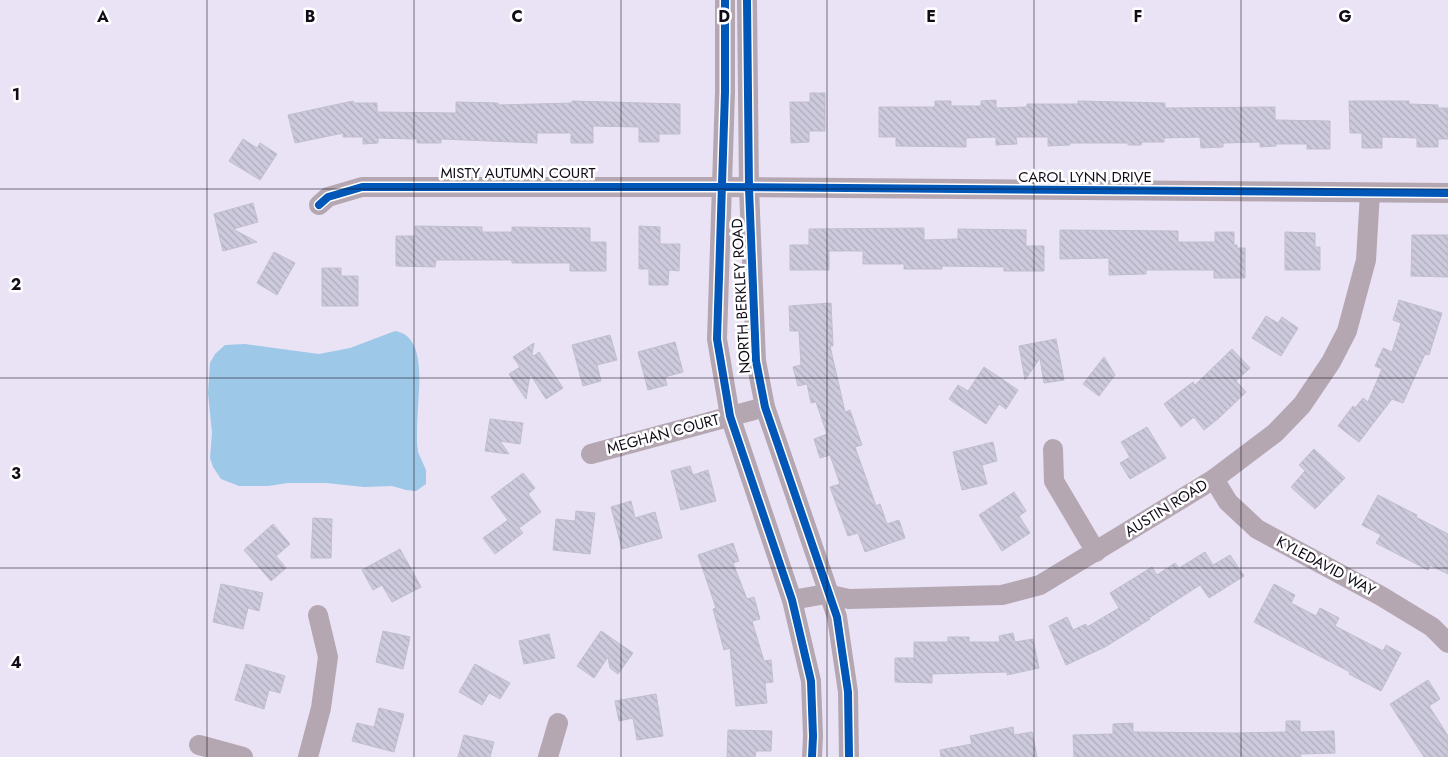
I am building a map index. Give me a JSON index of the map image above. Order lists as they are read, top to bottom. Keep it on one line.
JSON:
{"streets":{"street":["MISTY AUTUMN COURT","CAROL LYNN DRIVE","NORTH BERKLEY ROAD","MEGHAN COURT","AUSTIN ROAD","KYLEDAVID WAY"]},"crossings":[["MISTY AUTUMN COURT","CAROL LYNN DRIVE"],["MISTY AUTUMN COURT","NORTH BERKLEY ROAD"],["CAROL LYNN DRIVE","NORTH BERKLEY ROAD"],["CAROL LYNN DRIVE","AUSTIN ROAD"],["NORTH BERKLEY ROAD","MEGHAN COURT"],["NORTH BERKLEY ROAD","AUSTIN ROAD"],["AUSTIN ROAD","KYLEDAVID WAY"]],"grid":{"columns":["A","B","C","D","E","F","G"],"rows":["1","2","3","4"]}}
